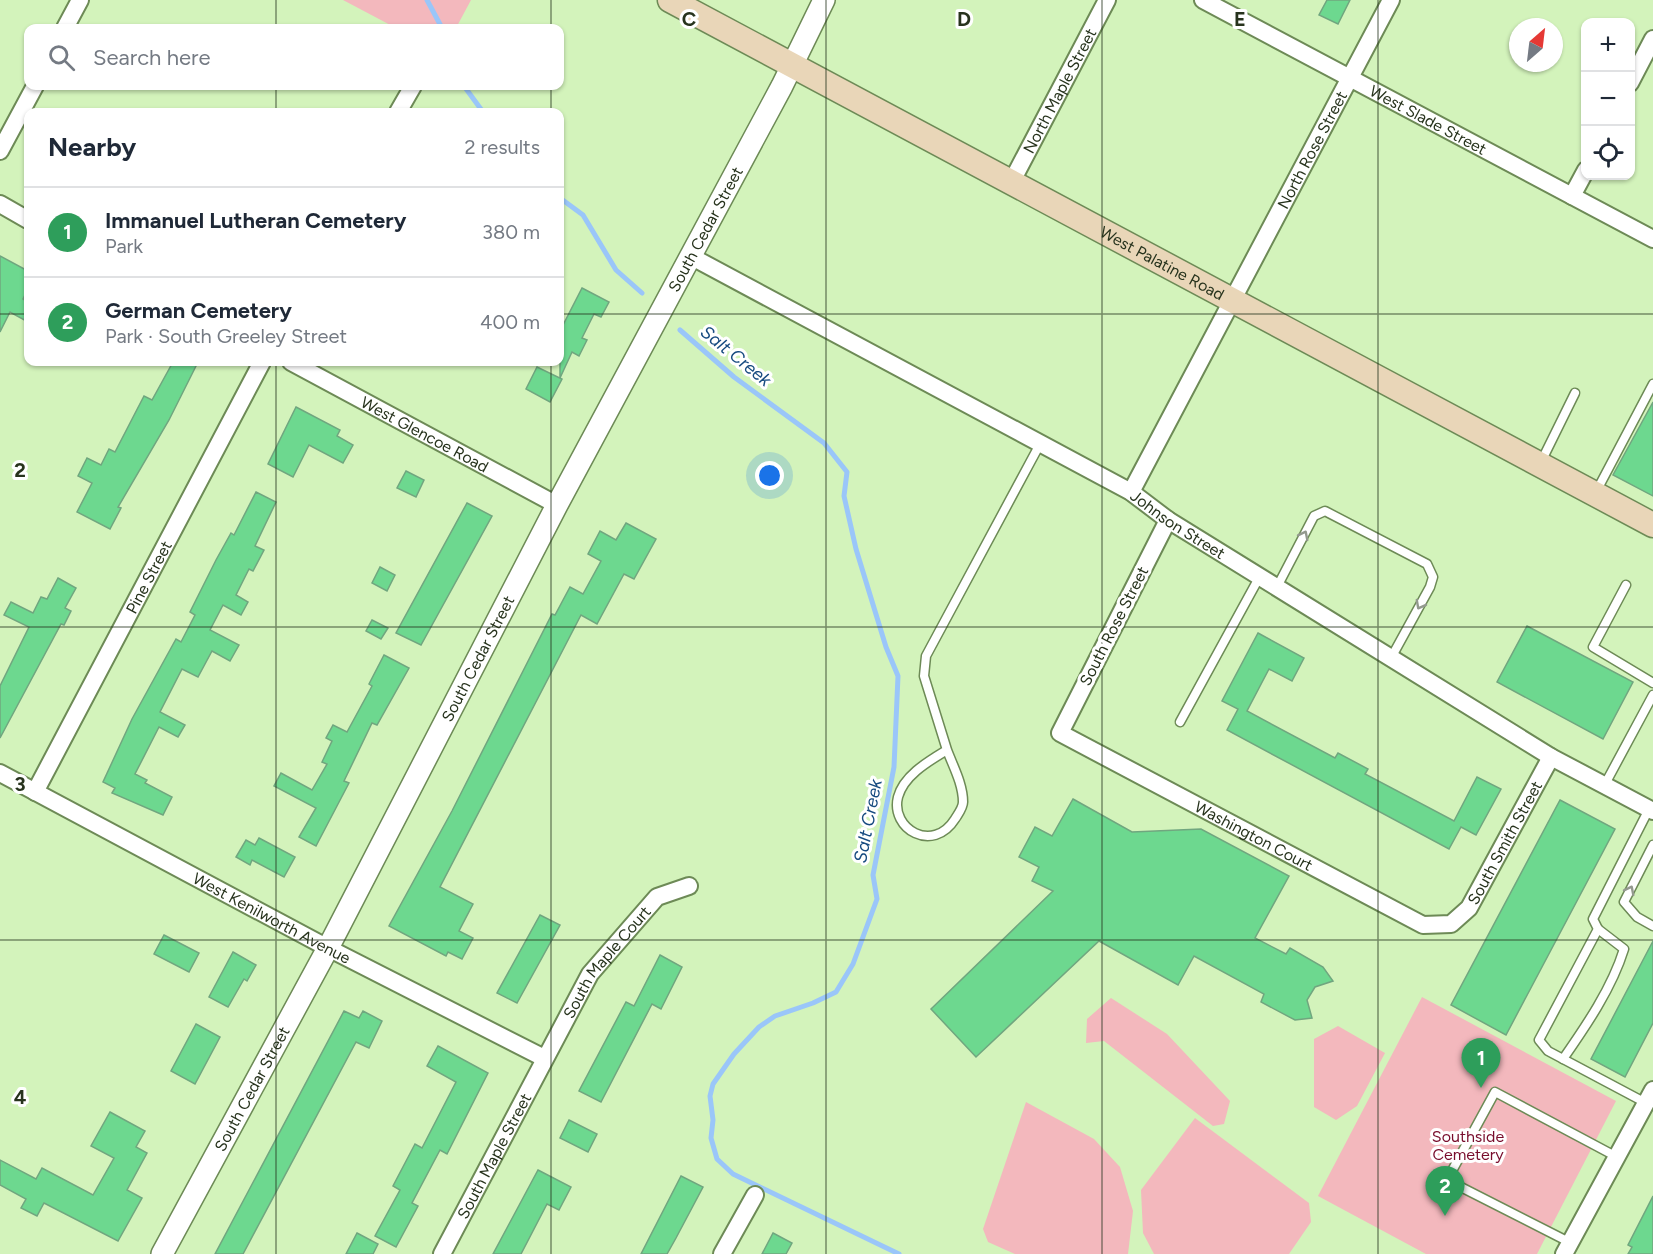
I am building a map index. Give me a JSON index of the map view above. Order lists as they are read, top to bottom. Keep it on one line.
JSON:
{"streets":{"main road":["West Palatine Road"],"street":["North Maple Street","West Slade Street","North Rose Street","South Cedar Street","West Glencoe Road","Johnson Street","Pine Street","South Rose Street","Washington Court","South Smith Street","West Kenilworth Avenue","South Maple Court","South Maple Street"]},"crossings":[["North Maple Street","West Palatine Road"],["West Slade Street","North Rose Street"],["North Rose Street","West Palatine Road"],["South Cedar Street","West Palatine Road"],["South Cedar Street","West Glencoe Road"],["South Cedar Street","Johnson Street"],["South Cedar Street","West Kenilworth Avenue"],["Johnson Street","South Rose Street"],["Johnson Street","South Smith Street"],["Pine Street","West Kenilworth Avenue"],["South Rose Street","Washington Court"],["Washington Court","South Smith Street"],["West Kenilworth Avenue","South Maple Court"],["West Kenilworth Avenue","South Maple Street"],["South Maple Court","South Maple Street"]],"water":["Salt Creek"],"parks":["Southside Cemetery"],"north":"top right","page":{"map_buttons":["+","−"],"search":"Search here","heading":["Nearby","2 results"],"list":[{"mark":"1","name":"Immanuel Lutheran Cemetery","note":"Park","value":"380 m"},{"mark":"2","name":"German Cemetery","note":"Park · South Greeley Street","value":"400 m"}],"pins":["1","2"]},"grid":{"columns":["C","D","E"],"rows":["2","3","4"]}}
